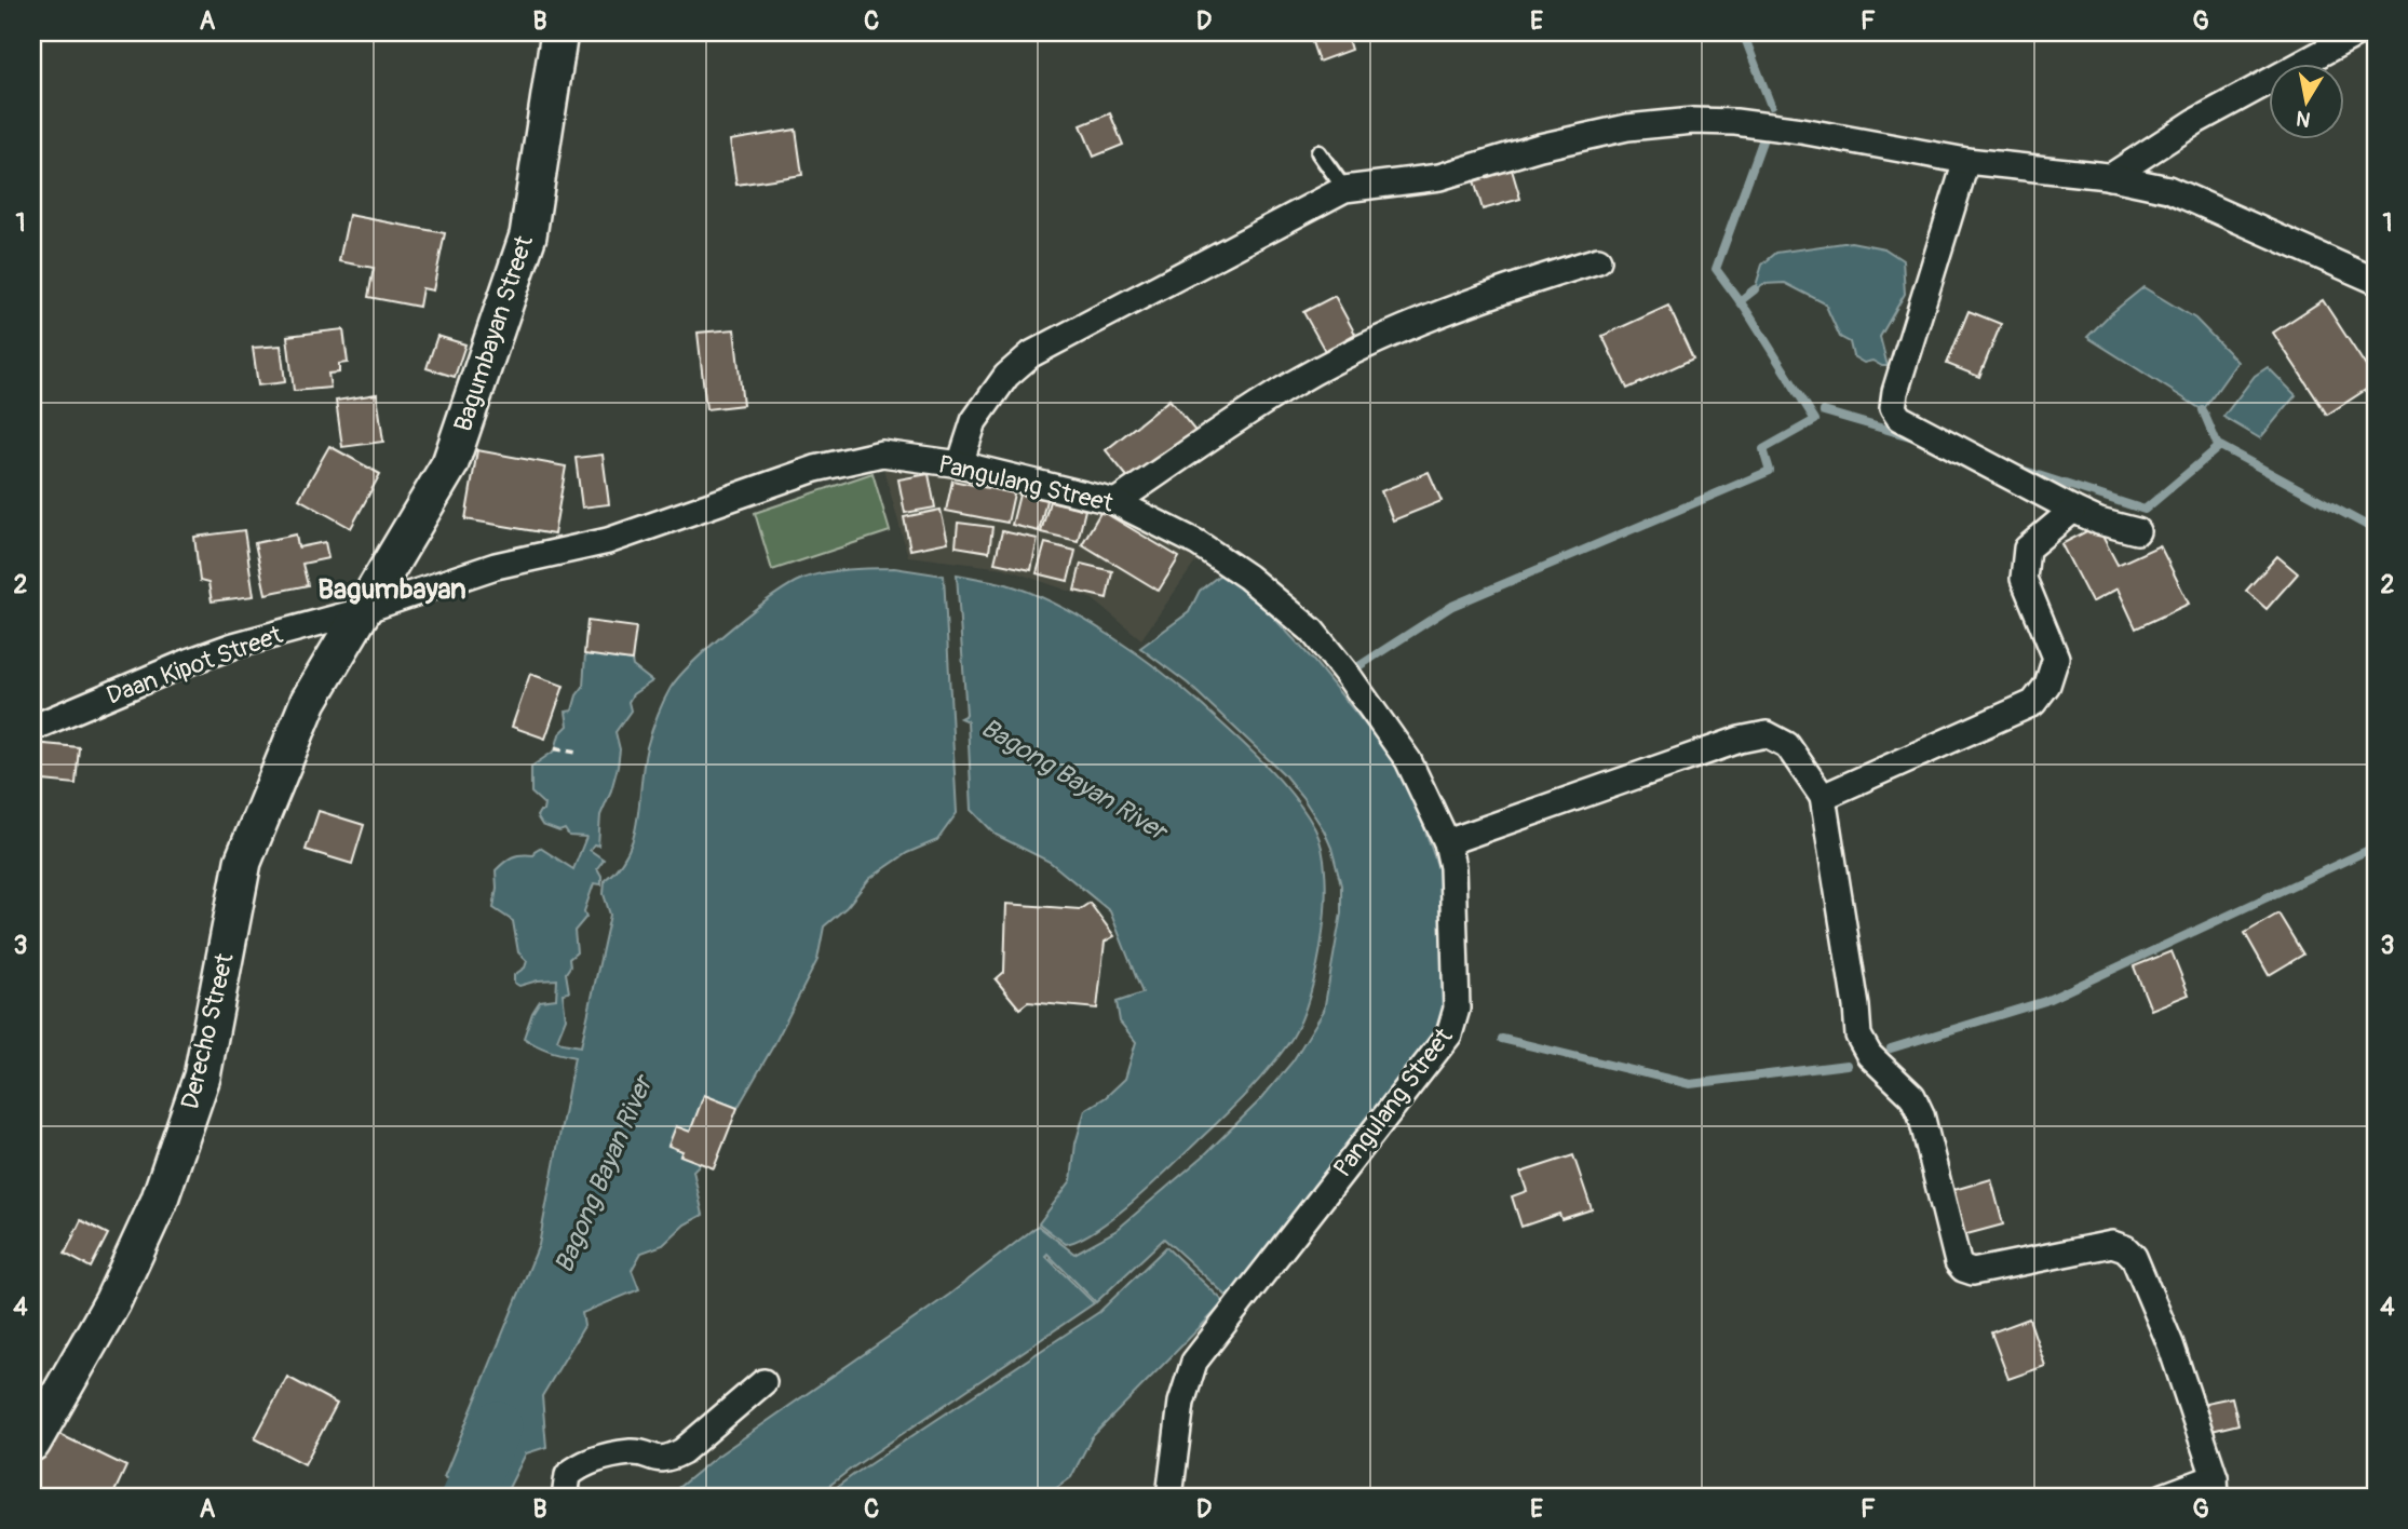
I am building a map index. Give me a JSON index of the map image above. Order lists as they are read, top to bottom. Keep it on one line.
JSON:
{"streets":{"main road":["Bagumbayan Street","Derecho Street"],"street":["Pangulang Street","Daan Kipot Street"]},"crossings":[["Bagumbayan Street","Pangulang Street"],["Bagumbayan Street","Daan Kipot Street"],["Bagumbayan Street","Derecho Street"],["Pangulang Street","Daan Kipot Street"],["Pangulang Street","Derecho Street"],["Daan Kipot Street","Derecho Street"]],"districts":["Bagumbayan"],"water":["Bagong Bayan River"],"north":"bottom","grid":{"columns":["A","B","C","D","E","F","G"],"rows":["1","2","3","4"]}}
